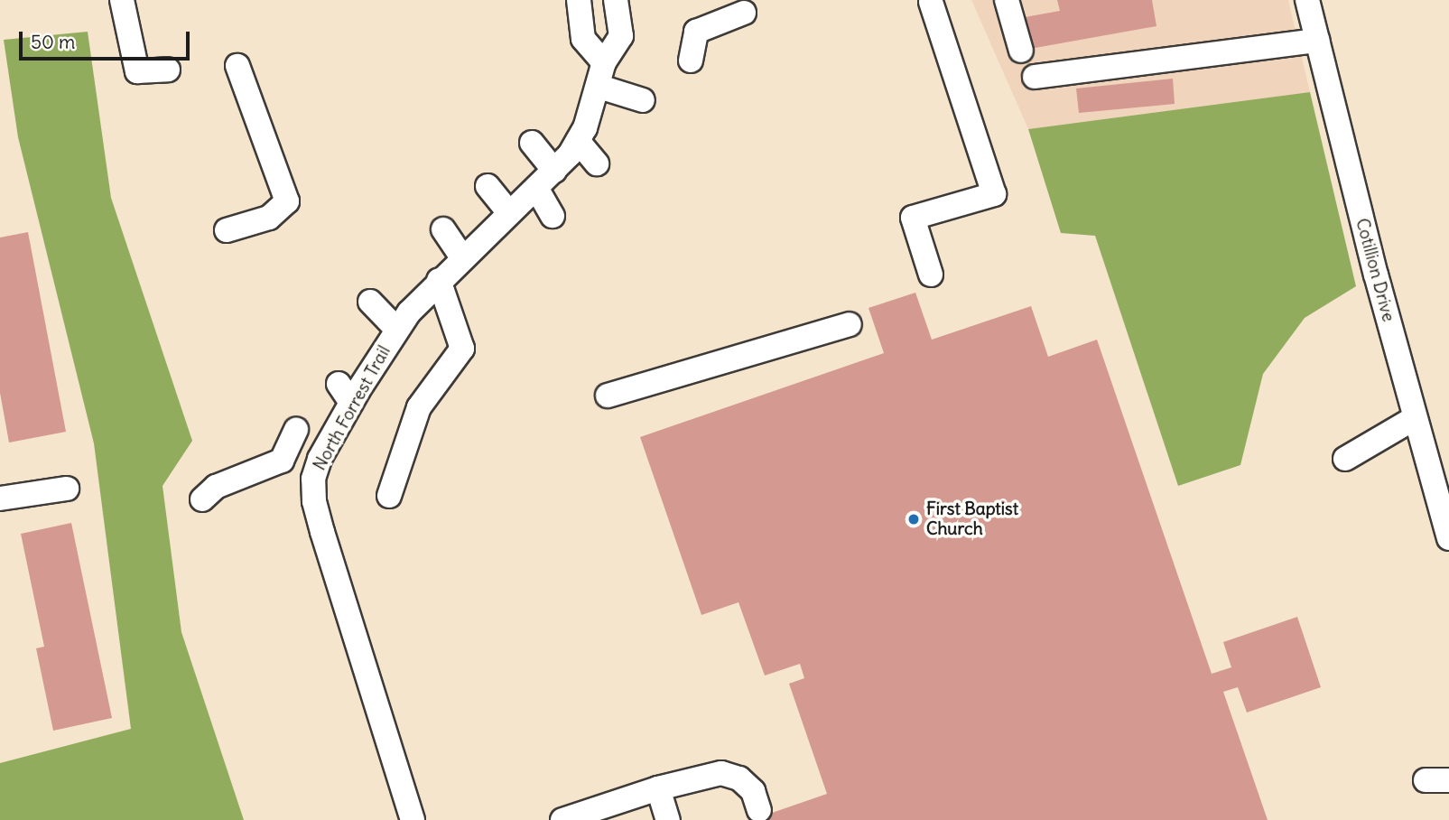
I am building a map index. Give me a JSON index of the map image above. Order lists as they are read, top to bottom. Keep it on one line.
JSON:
{"streets":{"street":["Cotillion Drive","North Forrest Trail"]},"places":["First Baptist Church"],"scale_bar":"50 m"}
